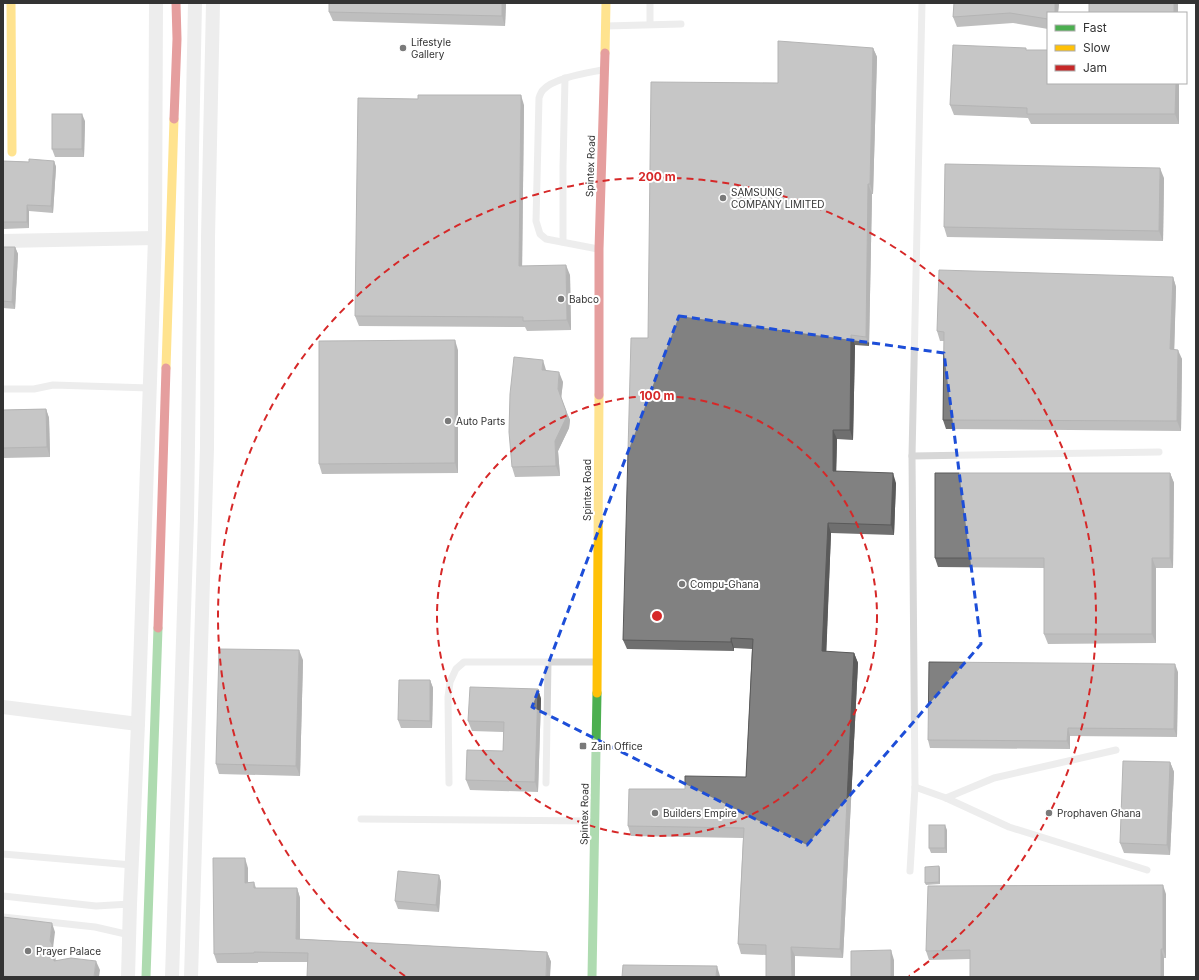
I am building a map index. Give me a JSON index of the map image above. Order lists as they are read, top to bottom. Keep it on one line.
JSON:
{"streets":{"street":["Spintex Road"]},"places":{"other":["Lifestyle Gallery","SAMSUNG COMPANY LIMITED","Babco","Auto Parts","Compu-Ghana","Builders Empire","Prophaven Ghana","Prayer Palace"],"transit":["Zain Office"]},"legend":["Fast","Slow","Jam"],"rings":["200 m","100 m"]}
